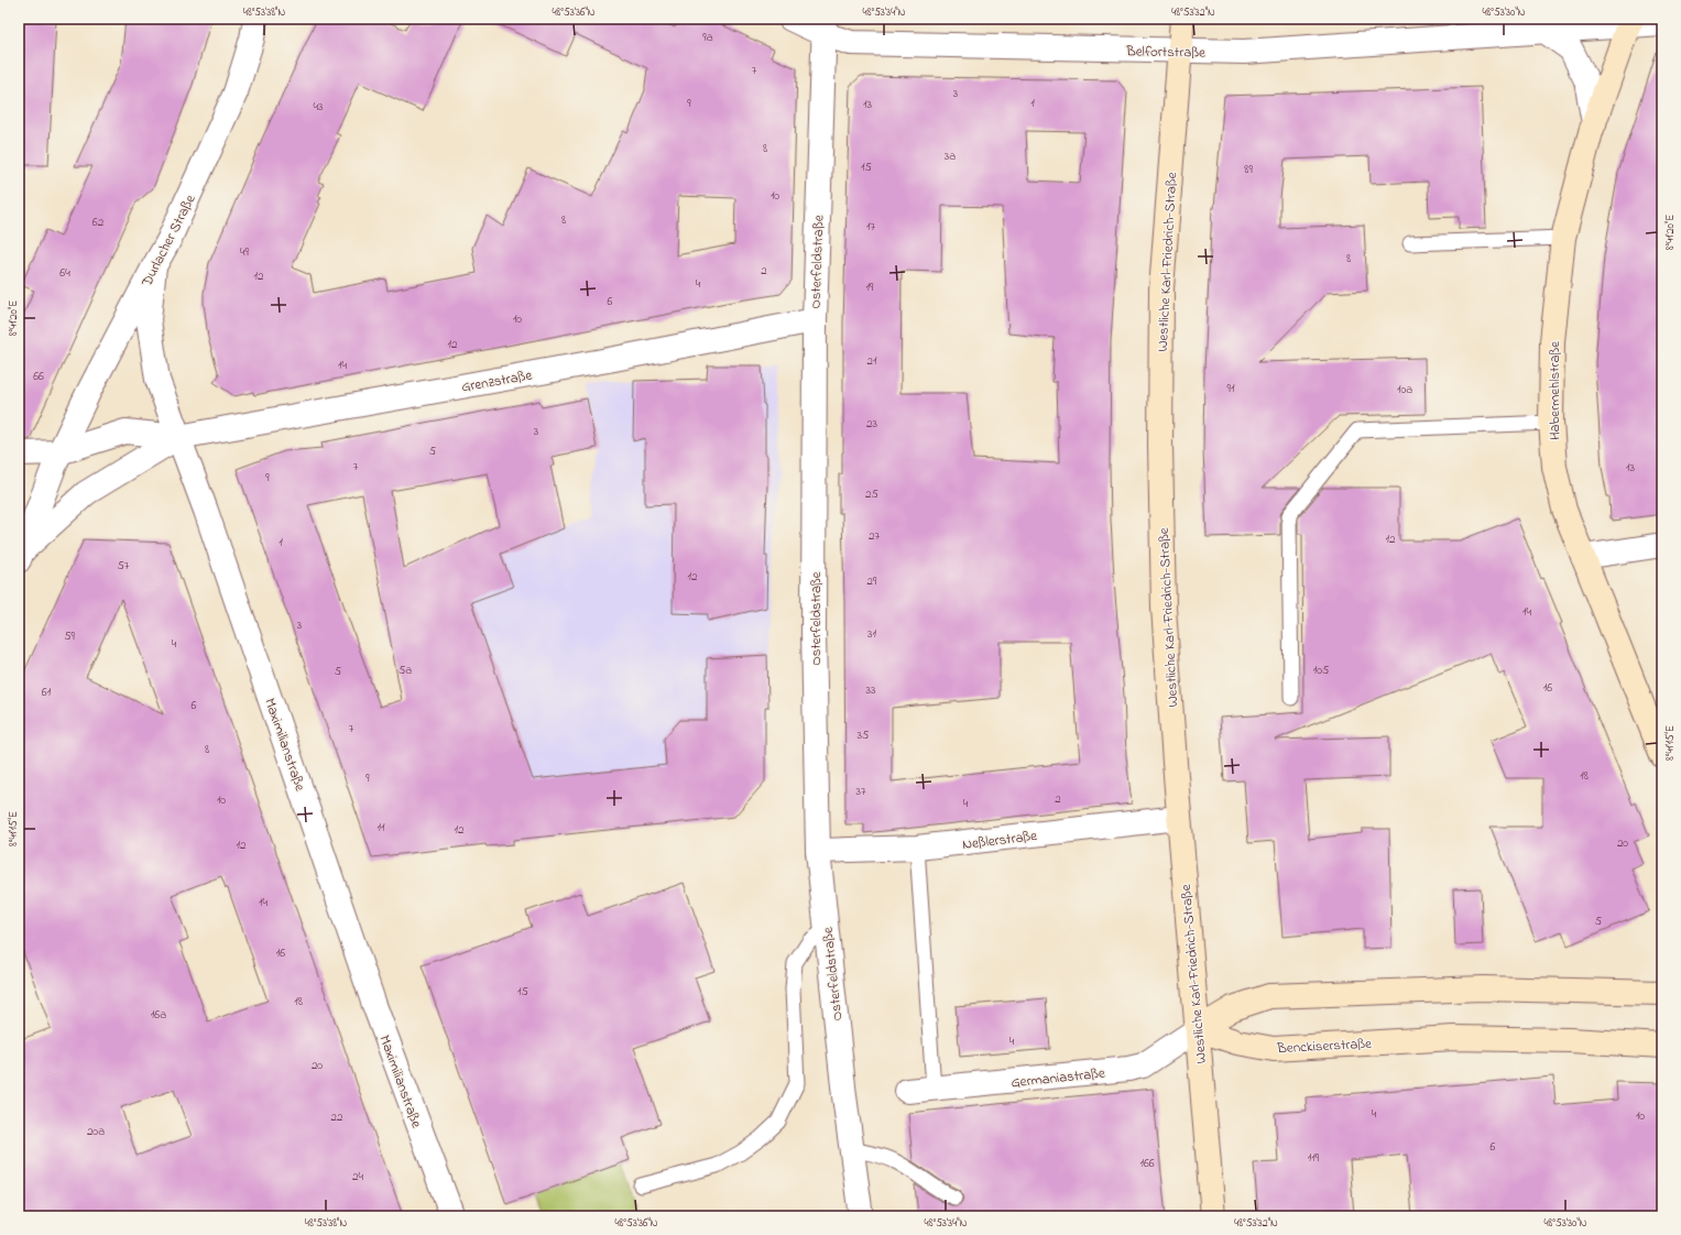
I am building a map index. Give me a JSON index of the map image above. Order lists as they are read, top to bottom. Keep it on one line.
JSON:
{"streets":{"main road":["Westliche Karl-Friedrich-Straße","Habermehlstraße","Benckiserstraße"],"street":["Belfortstraße","Durlacher Straße","Osterfeldstraße","Grenzstraße","Maximilianstraße","Neßlerstraße","Germaniastraße"]},"crossings":[["Belfortstraße","Osterfeldstraße"],["Belfortstraße","Westliche Karl-Friedrich-Straße"],["Belfortstraße","Habermehlstraße"],["Durlacher Straße","Grenzstraße"],["Durlacher Straße","Maximilianstraße"],["Osterfeldstraße","Grenzstraße"],["Osterfeldstraße","Neßlerstraße"],["Westliche Karl-Friedrich-Straße","Neßlerstraße"],["Westliche Karl-Friedrich-Straße","Benckiserstraße"],["Westliche Karl-Friedrich-Straße","Germaniastraße"],["Grenzstraße","Maximilianstraße"],["Benckiserstraße","Germaniastraße"]],"house_numbers":["9a","7","3","9","1","13","43","8","3a","15","89","10","8","62","17","49","8","2","64","12","4","19","6","10","12","21","14","66","91","10a","23","3","5","7","13","9","25","27","12","1","57","12","29","14","3","31","59","4","5a","105","5","16","33","61","6","7","35","8","18","9","37","2","10","4","11","12","20","12","14","5","16","15","18","16a","4","20","4","10","22","20a","6","119","166","24"],"coordinates":["48°53'38\"N","48°53'36\"N","48°53'34\"N","48°53'32\"N","48°53'30\"N","8°41'20\"E","8°41'15\"E"]}
